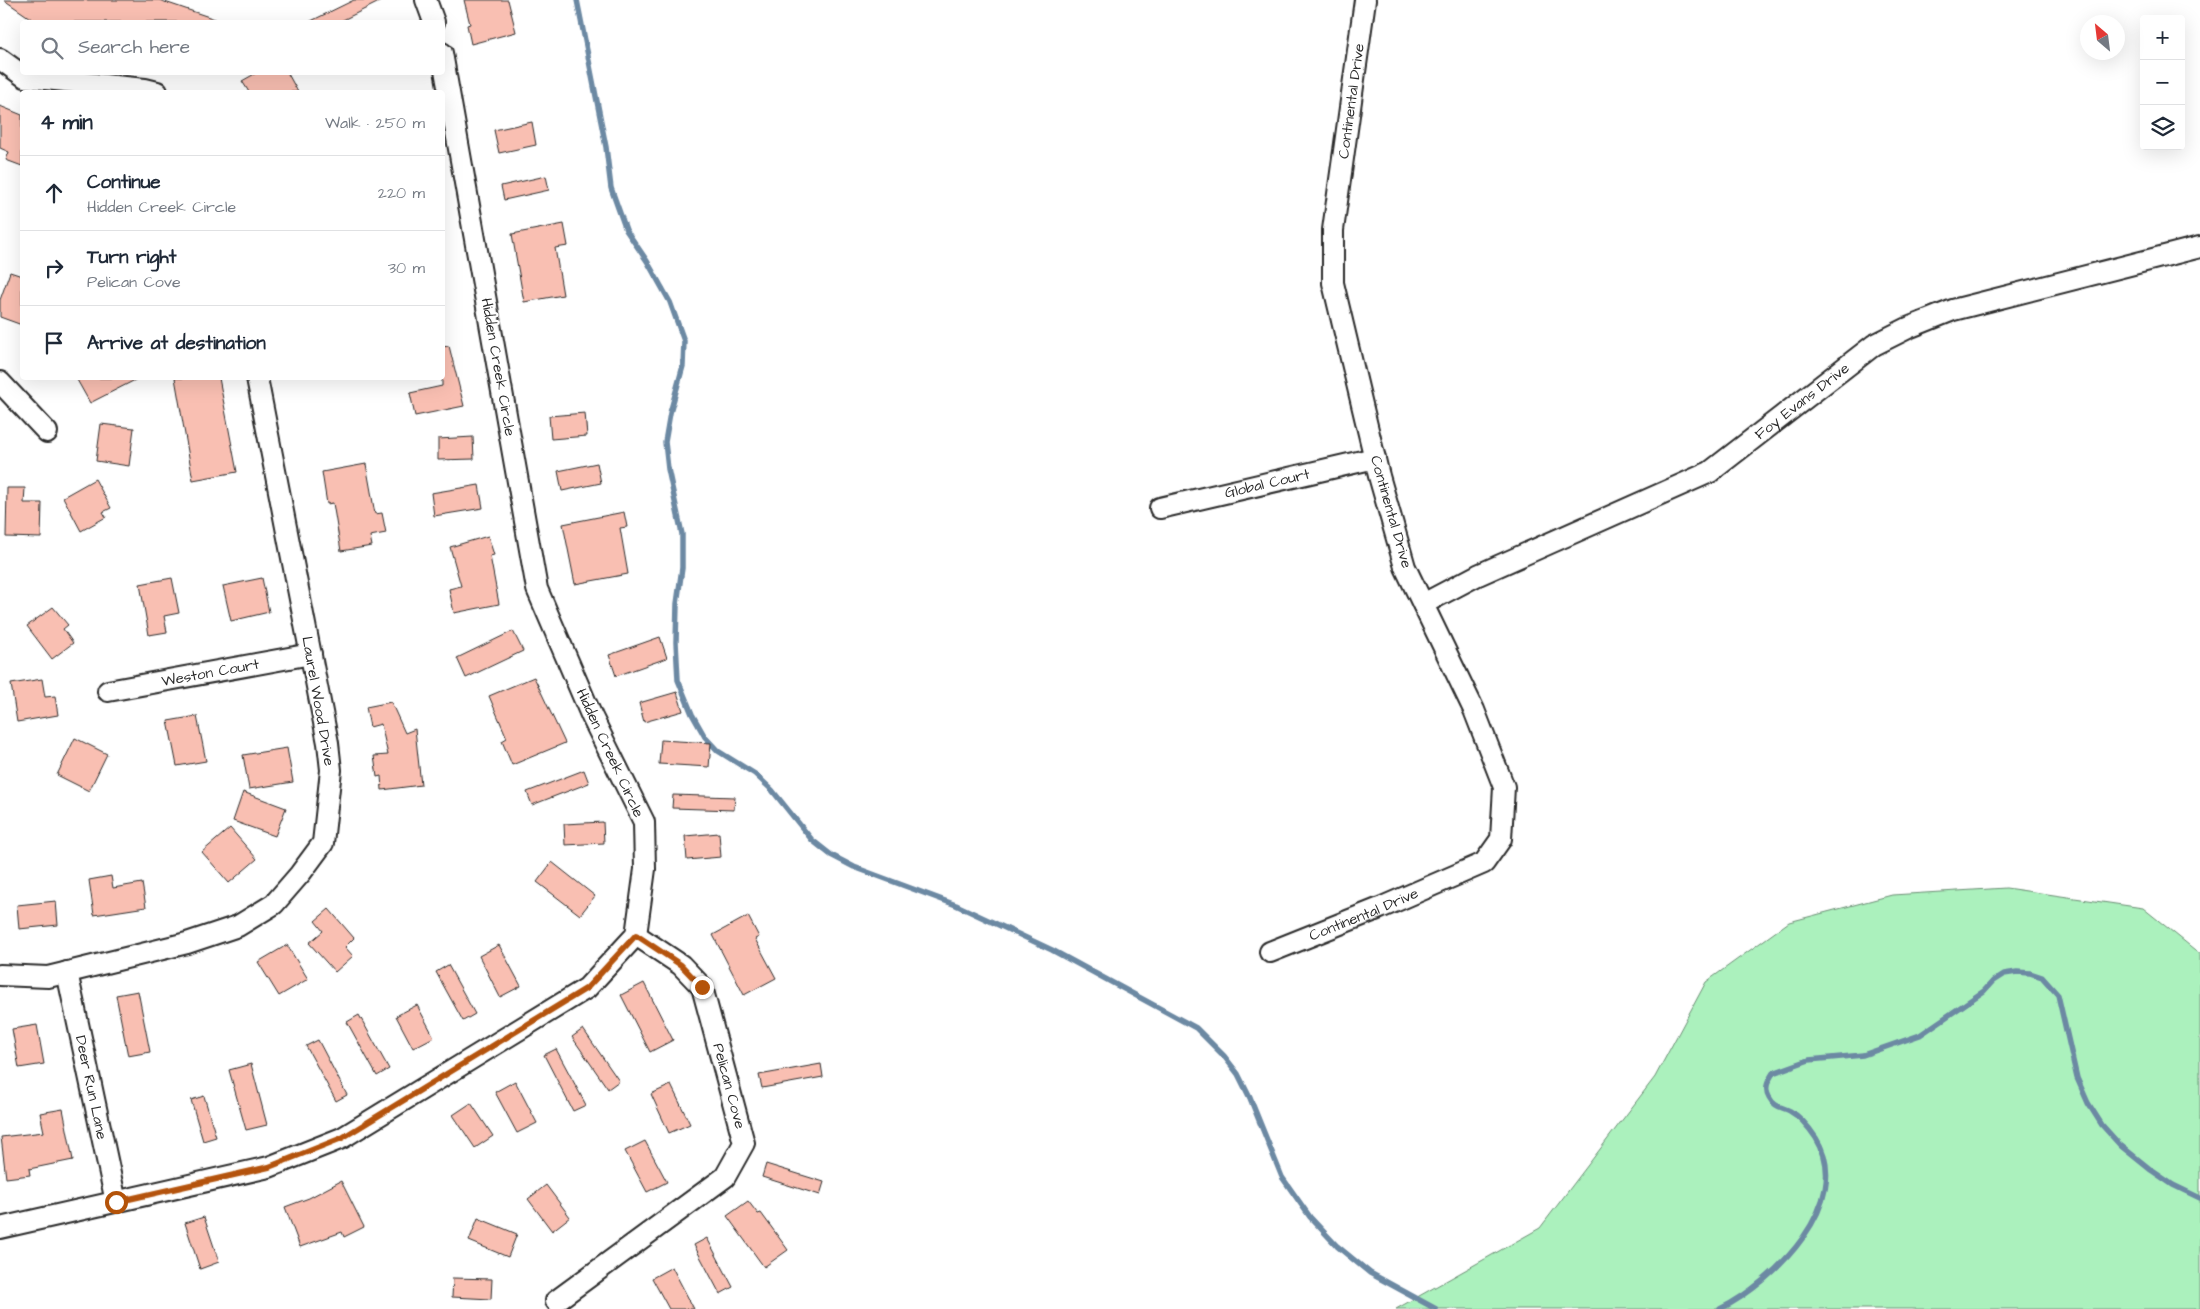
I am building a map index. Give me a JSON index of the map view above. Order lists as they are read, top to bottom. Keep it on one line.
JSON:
{"streets":{"street":["Continental Drive","Hidden Creek Circle","Foy Evans Drive","Global Court","Weston Court","Laurel Wood Drive","Pelican Cove","Deer Run Lane"]},"crossings":[["Continental Drive","Foy Evans Drive"],["Continental Drive","Global Court"],["Hidden Creek Circle","Pelican Cove"],["Weston Court","Laurel Wood Drive"],["Laurel Wood Drive","Deer Run Lane"]],"north":"top left","page":{"map_buttons":["+","−"],"search":"Search here","heading":["4 min","Walk · 250 m"],"list":[["Continue","Hidden Creek Circle","220 m"],["Turn right","Pelican Cove","30 m"],"Arrive at destination"]}}
